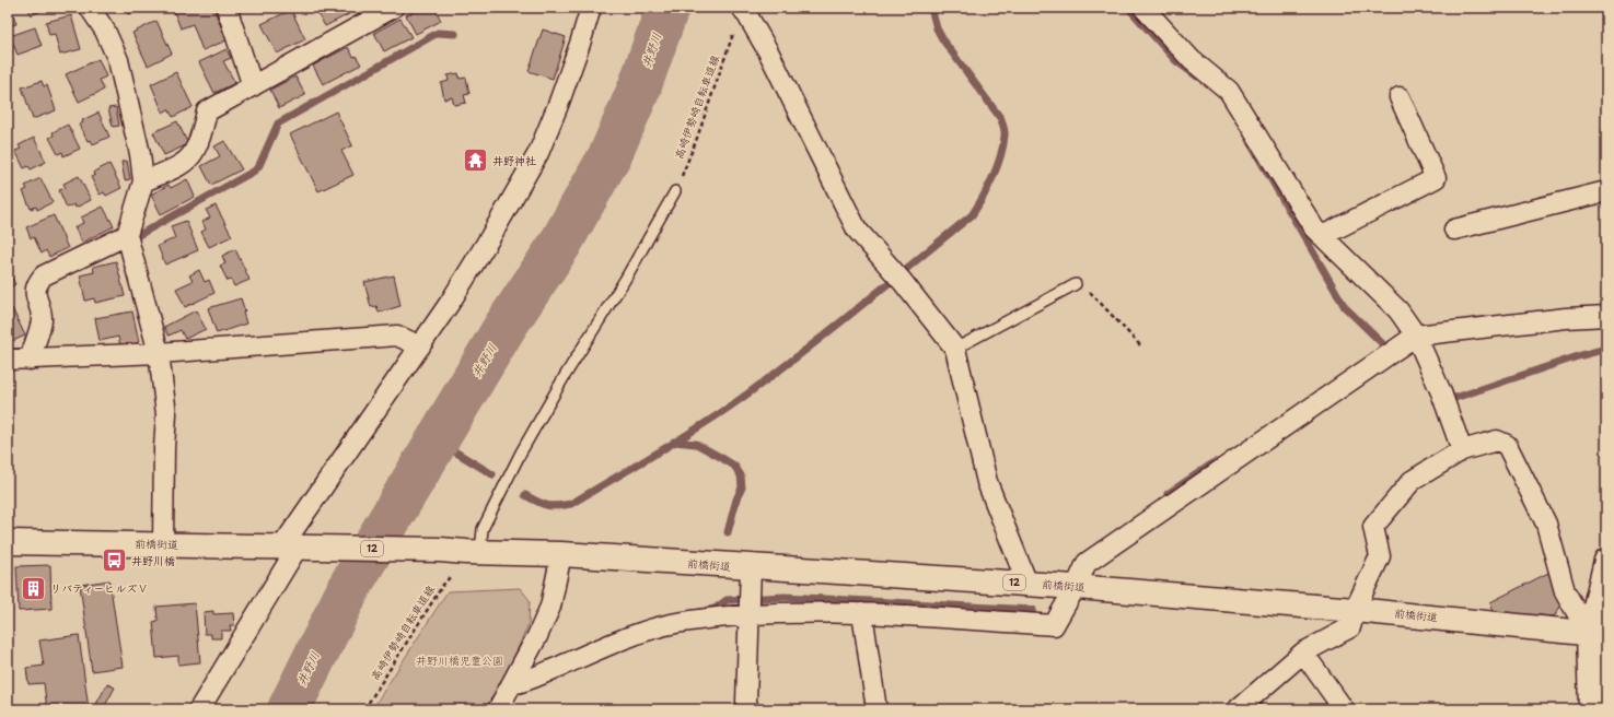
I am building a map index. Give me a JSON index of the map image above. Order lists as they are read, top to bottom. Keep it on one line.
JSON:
{"streets":{"main road":["前橋街道","12"],"path":["高崎伊勢崎自転車道線"]},"water":["井野川"],"parks":["井野川橋児童公園"],"places":{"temple":["井野神社"],"bus stop":["井野川橋"],"building":["リバティーヒルズⅤ"]}}
